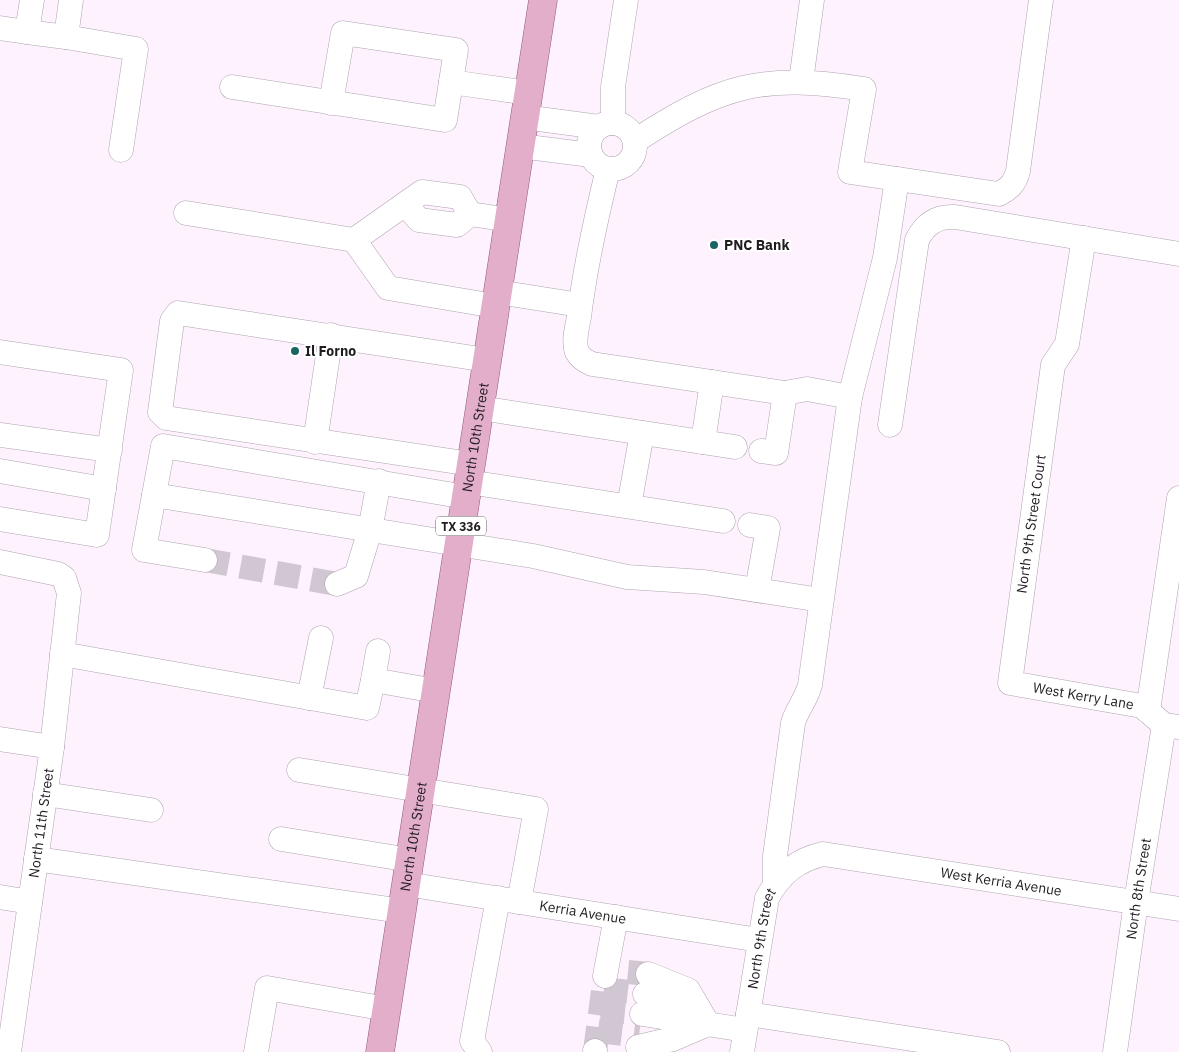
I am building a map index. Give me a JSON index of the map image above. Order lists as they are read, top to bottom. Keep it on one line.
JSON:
{"streets":{"main road":["North 10th Street","TX 336"],"street":["North 9th Street Court","West Kerry Lane","North 11th Street","West Kerria Avenue","North 8th Street","Kerria Avenue","North 9th Street"]},"crossings":[["North 10th Street","Kerria Avenue"],["North 9th Street Court","West Kerry Lane"],["West Kerry Lane","North 8th Street"],["West Kerria Avenue","North 8th Street"],["West Kerria Avenue","North 9th Street"],["Kerria Avenue","North 9th Street"]],"places":["PNC Bank","Il Forno"]}
